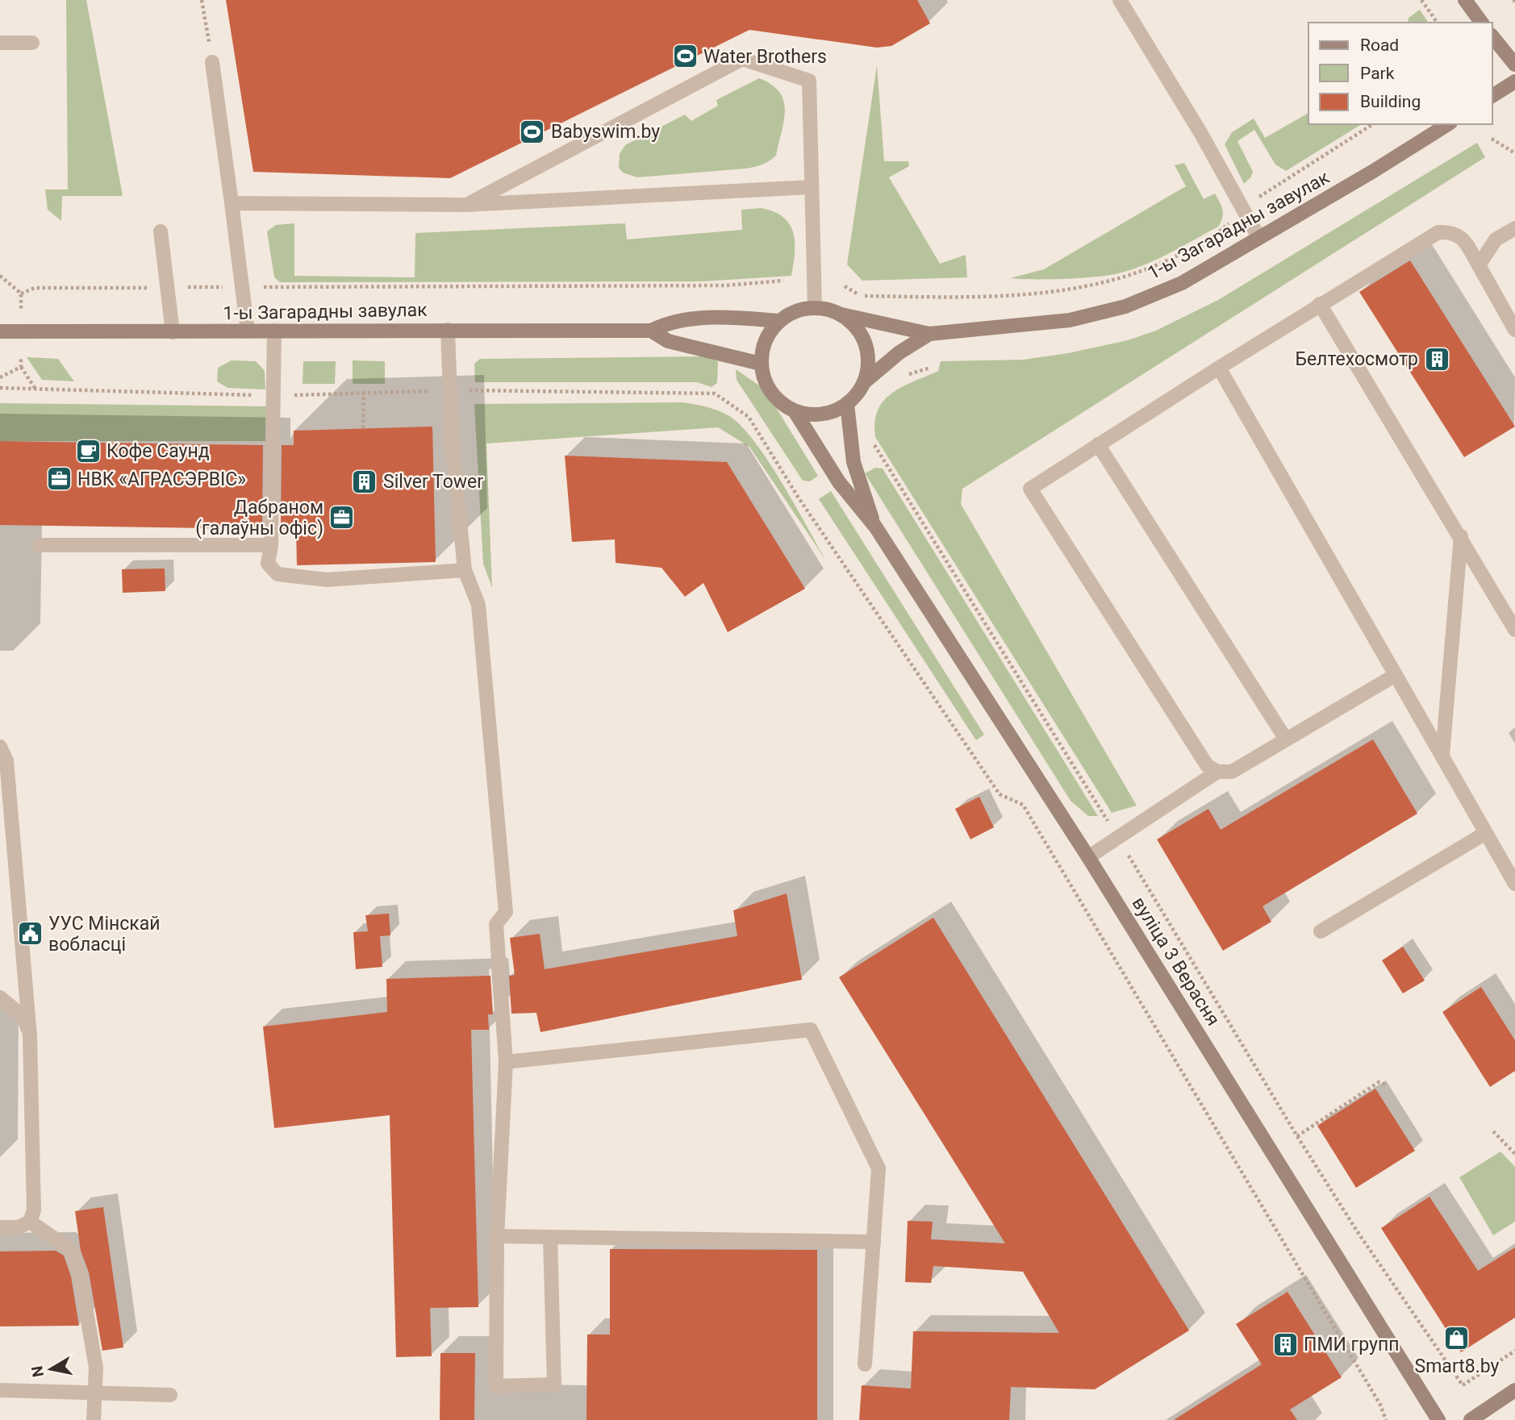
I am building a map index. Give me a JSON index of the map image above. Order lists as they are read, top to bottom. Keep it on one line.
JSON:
{"streets":{"main road":["1-ы Загарадны завулак","вуліца 3 Верасня"]},"crossings":[["1-ы Загарадны завулак","вуліца 3 Верасня"]],"places":{"sports":["Water Brothers","Babyswim.by"],"building":["Белтехосмотр","Silver Tower","ПМИ групп"],"cafe":["Кофе Саунд"],"office":["НВК «АГРАСЭРВIС»","Дабраном (галаўны офіс)"],"public building":["УУС Мінскай вобласці"],"shop":["Smart8.by"]},"legend":["Road","Park","Building"],"north":"left"}
